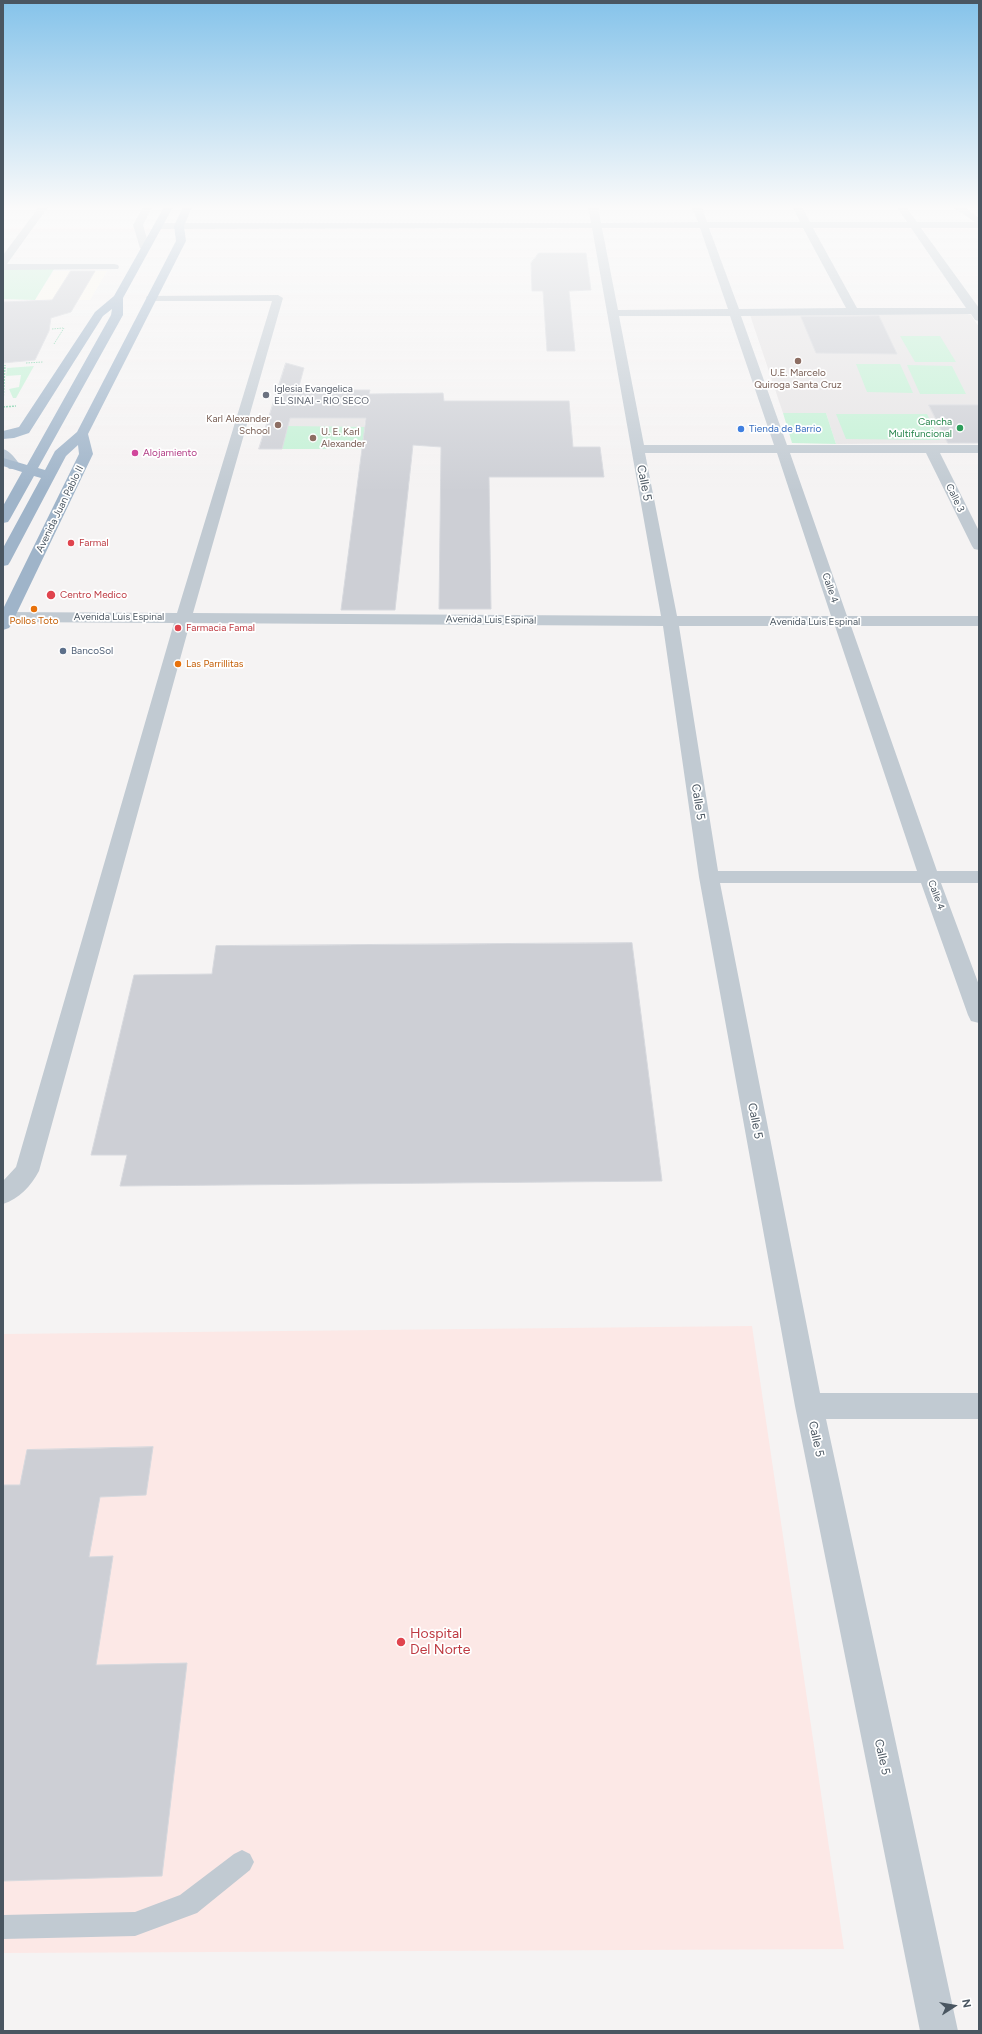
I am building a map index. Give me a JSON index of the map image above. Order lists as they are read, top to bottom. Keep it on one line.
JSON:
{"streets":{"highway":["Avenida Juan Pablo II"],"street":["Calle 5","Calle 3","Calle 4","Avenida Luis Espinal"]},"crossings":[["Calle 5","Avenida Luis Espinal"],["Avenida Juan Pablo II","Avenida Luis Espinal"],["Calle 4","Avenida Luis Espinal"]],"places":["U.E. Marcelo Quiroga Santa Cruz","Iglesia Evangelica EL SINAI - RIO SECO","Karl Alexander School","Cancha Multifuncional","Tienda de Barrio","U. E. Karl Alexander","Alojamiento","Farmal","Centro Medico","Pollos Toto","Farmacia Famal","BancoSol","Las Parrillitas","Hospital Del Norte"],"north":"right"}
